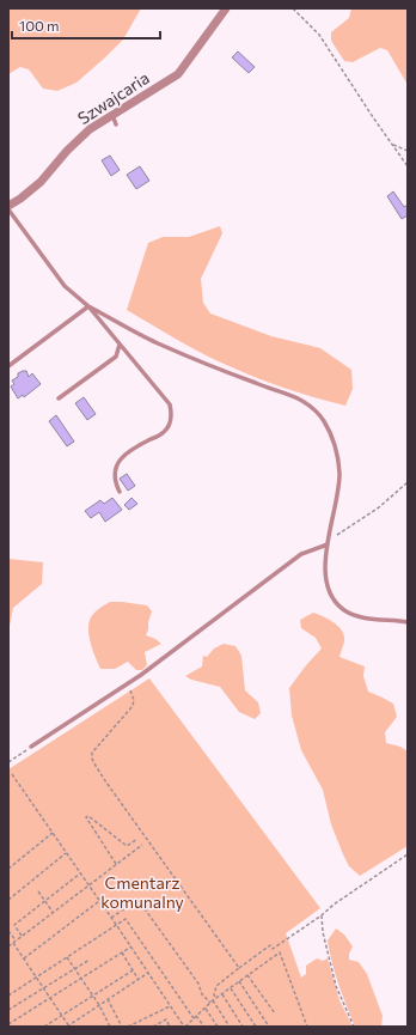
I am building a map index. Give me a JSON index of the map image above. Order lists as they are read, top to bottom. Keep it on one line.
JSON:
{"streets":{"street":["Szwajcaria"]},"parks":["Cmentarz komunalny"],"scale_bar":"100 m"}
